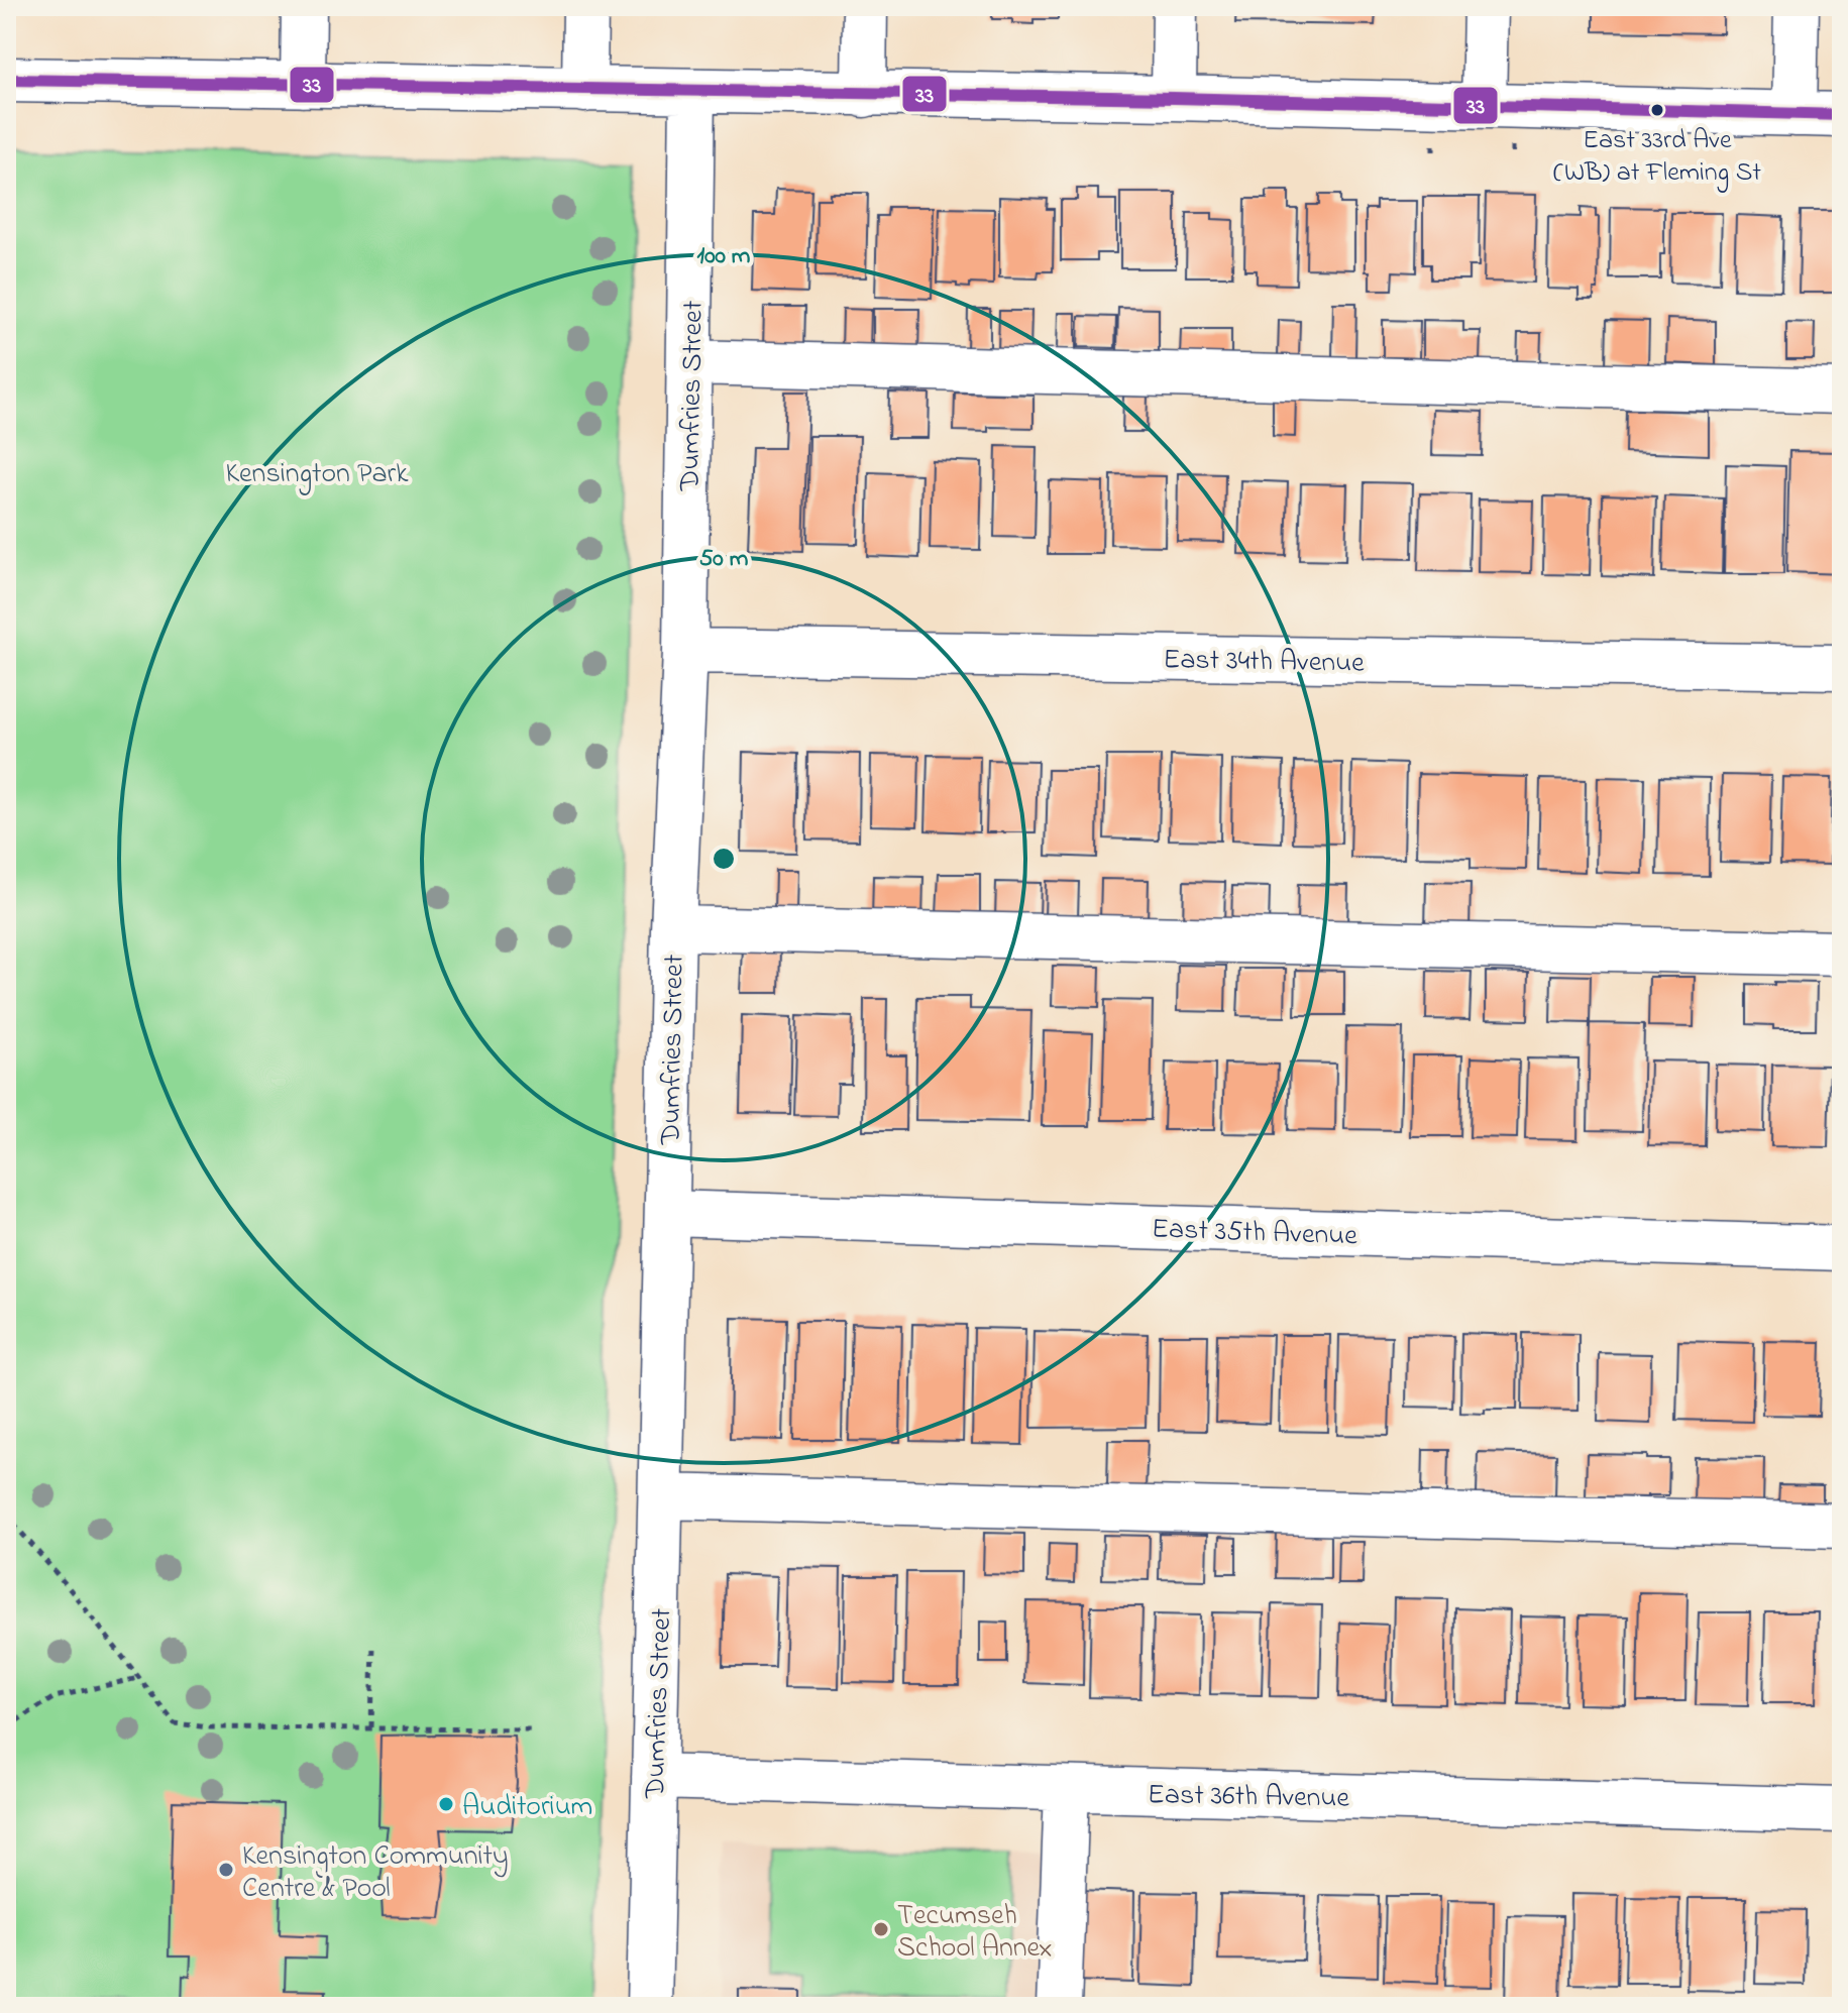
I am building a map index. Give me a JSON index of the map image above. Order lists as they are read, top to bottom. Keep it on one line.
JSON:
{"streets":{"street":["Dumfries Street","East 34th Avenue","East 35th Avenue","East 36th Avenue"]},"crossings":[["Dumfries Street","East 34th Avenue"],["Dumfries Street","East 35th Avenue"],["Dumfries Street","East 36th Avenue"]],"parks":["Kensington Park"],"places":["East 33rd Ave (WB) at Fleming St","Auditorium","Kensington Community Centre & Pool","Tecumseh School Annex"],"lines":["transit line 33"],"rings":["100 m","50 m"]}
